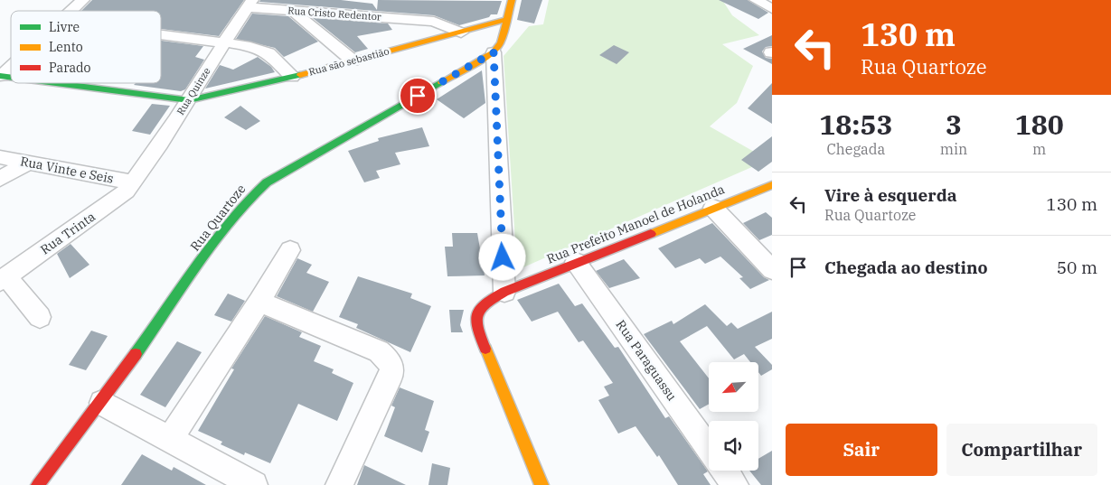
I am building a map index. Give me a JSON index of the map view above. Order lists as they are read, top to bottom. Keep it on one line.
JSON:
{"streets":{"street":["Rua Cristo Redentor","Rua são sebastião","Rua Quinze","Rua Vinte e Seis","Rua Quartoze","Rua Prefeito Manoel de Holanda","Rua Trinta","Rua Paraguassu"]},"crossings":[["Rua Cristo Redentor","Rua são sebastião"],["Rua Cristo Redentor","Rua Quinze"],["Rua são sebastião","Rua Quinze"],["Rua Quinze","Rua Vinte e Seis"],["Rua Quinze","Rua Trinta"],["Rua Vinte e Seis","Rua Trinta"],["Rua Prefeito Manoel de Holanda","Rua Paraguassu"]],"legend":["Livre","Lento","Parado"],"north":"bottom left","page":{"turn":["130 m","Rua Quartoze"],"eta":["18:53","Chegada","3","min","180","m"],"list":[{"name":"Vire à esquerda","note":"Rua Quartoze","value":"130 m"},{"name":"Chegada ao destino","value":"50 m"}],"buttons":["Sair","Compartilhar"]}}
